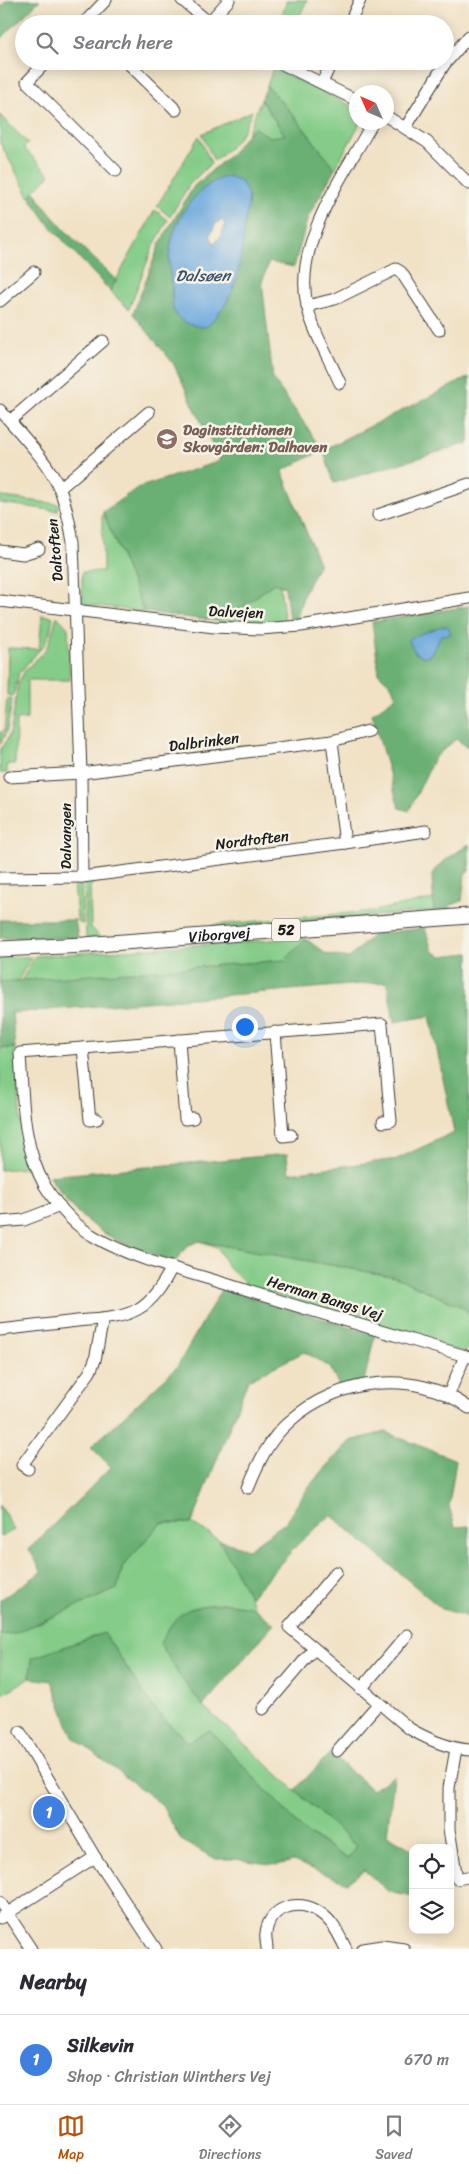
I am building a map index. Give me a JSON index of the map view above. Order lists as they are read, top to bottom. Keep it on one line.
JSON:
{"streets":{"main road":["52","Viborgvej"],"street":["Daltoften","Dalvejen","Dalbrinken","Dalvangen","Nordtoften","Herman Bangs Vej"]},"crossings":[["Daltoften","Dalvejen"],["Daltoften","Dalvangen"],["Dalvejen","Dalvangen"],["Dalbrinken","Dalvangen"],["Dalvangen","Nordtoften"]],"water":["Dalsøen"],"places":{"school or university":["Daginstitutionen Skovgården: Dalhaven"]},"north":"top left","page":{"search":"Search here","pins":"1","heading":"Nearby","list":[{"mark":"1","name":"Silkevin","note":"Shop · Christian Winthers Vej","value":"670 m"}],"nav":["Map","Directions","Saved"]}}
